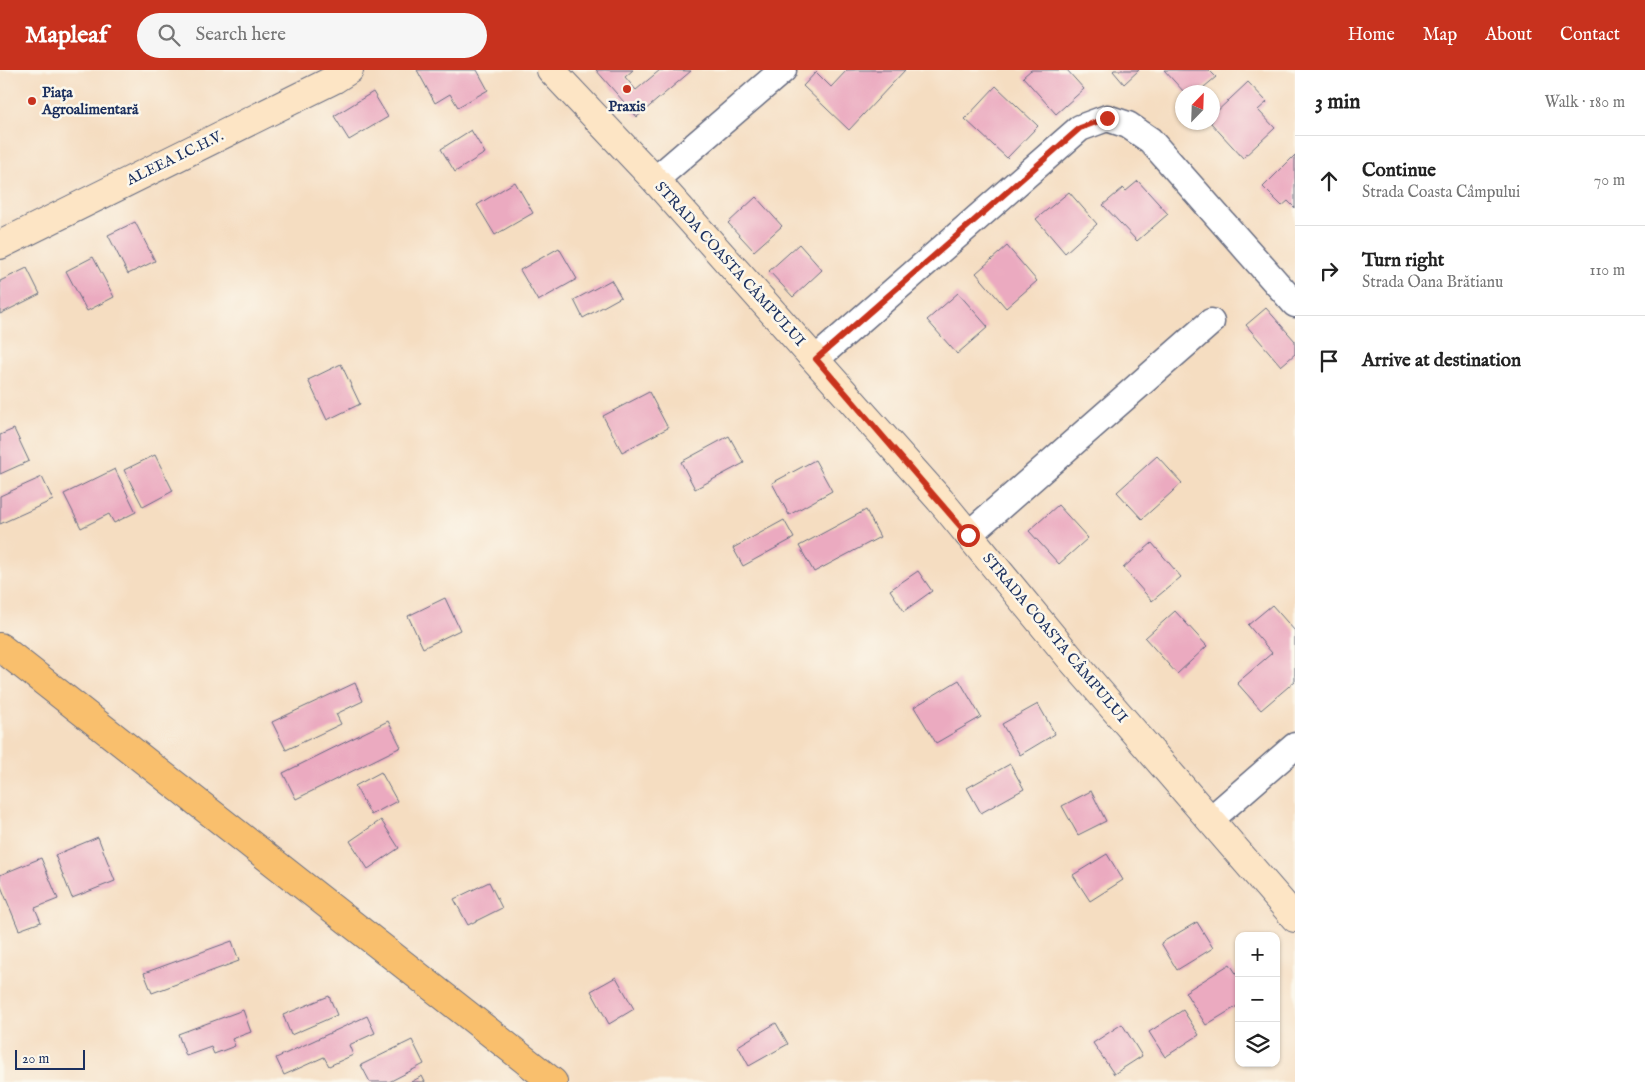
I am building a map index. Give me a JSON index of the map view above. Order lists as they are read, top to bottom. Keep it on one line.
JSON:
{"streets":{"street":["ALEEA I.C.H.V.","STRADA COASTA CÂMPULUI"]},"places":["Praxis","Piața Agroalimentară"],"scale_bar":"20 m","north":"top right","page":{"header":"Mapleaf","search":"Search here","nav":["Home","Map","About","Contact"],"heading":["3 min","Walk · 180 m"],"list":[["Continue","Strada Coasta Câmpului","70 m"],["Turn right","Strada Oana Brătianu","110 m"],"Arrive at destination"],"map_buttons":["+","−"],"scale":"20 m"}}
